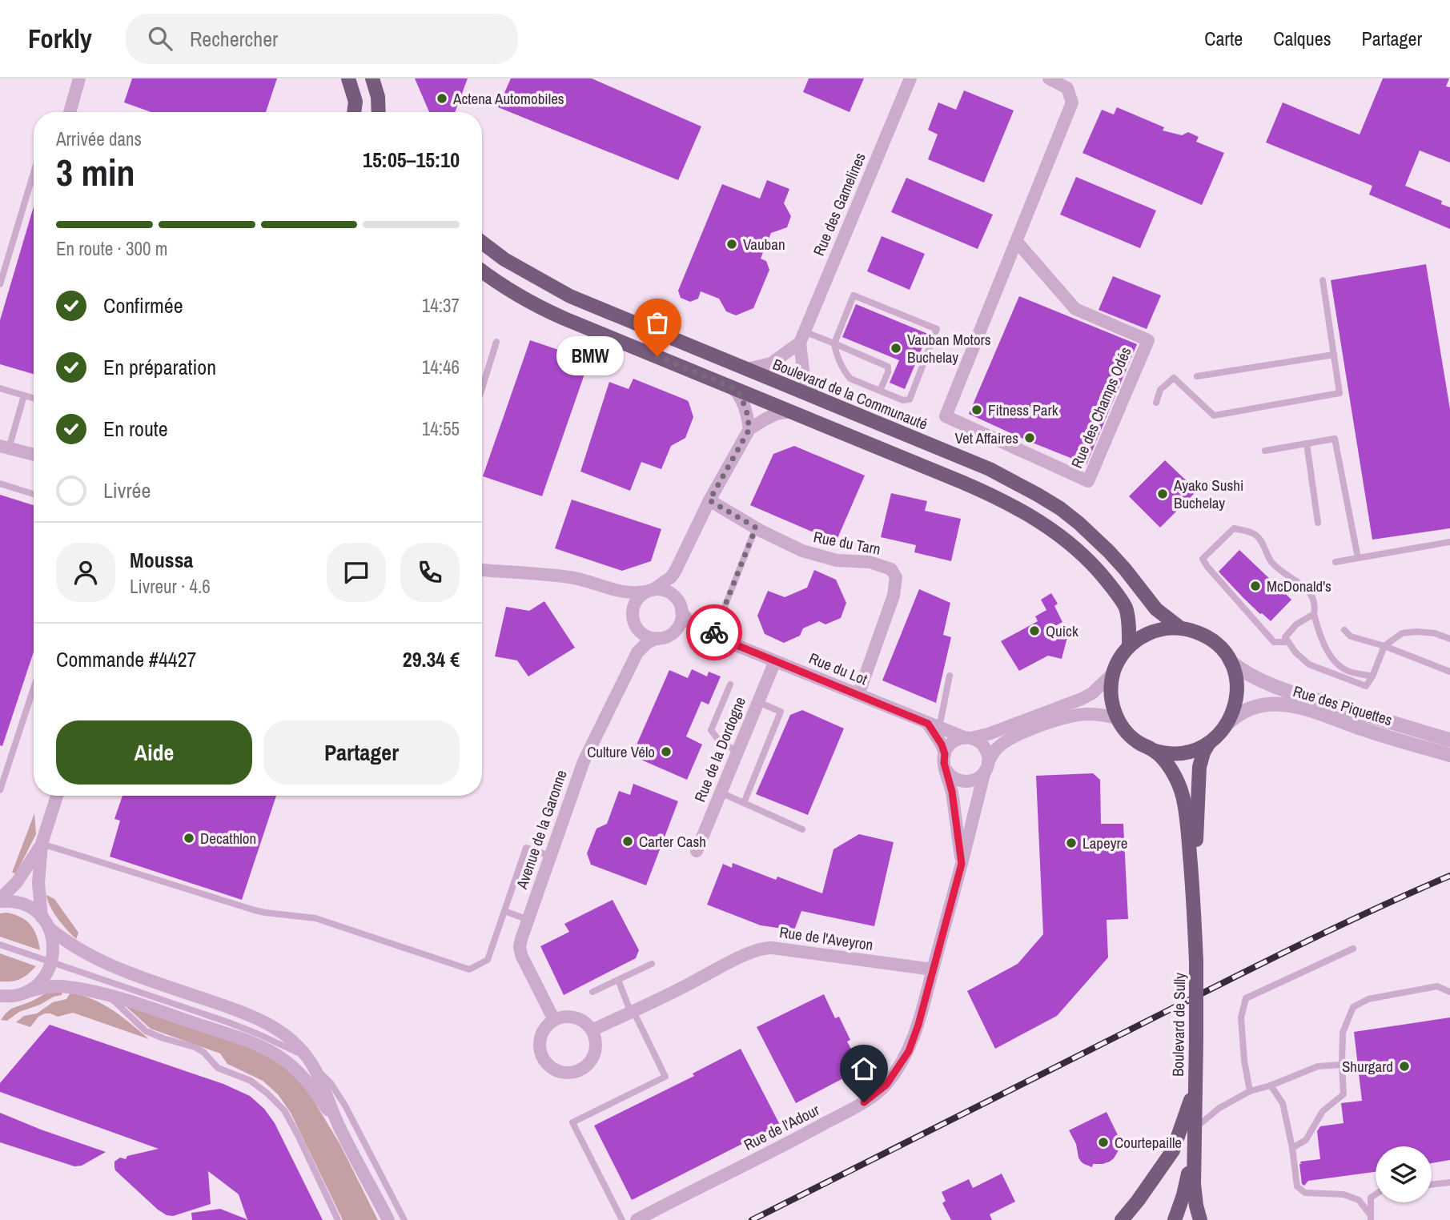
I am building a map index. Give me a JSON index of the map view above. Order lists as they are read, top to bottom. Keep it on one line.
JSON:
{"streets":{"main road":["Boulevard de la Communauté","Boulevard de Sully"],"street":["Rue des Gamelines","Rue des Champs Odés","Rue du Tarn","Rue du Lot","Rue des Piquettes","Rue de la Dordogne","Avenue de la Garonne","Rue de l'Aveyron","Rue de l'Adour"]},"crossings":[["Rue des Gamelines","Boulevard de la Communauté"],["Boulevard de la Communauté","Rue des Piquettes"],["Rue du Tarn","Rue du Lot"],["Rue du Lot","Rue de la Dordogne"],["Avenue de la Garonne","Rue de l'Aveyron"],["Rue de l'Aveyron","Rue de l'Adour"]],"places":["Actena Automobiles","Vauban","Vauban Motors Buchelay","BMW","Fitness Park","Vet Affaires","Ayako Sushi Buchelay","McDonald's","Quick","Culture Vélo","Decathlon","Carter Cash","Lapeyre","Shurgard","Courtepaille"],"page":{"header":"Forkly","search":"Rechercher","nav":["Carte","Calques","Partager"],"heading":["3 min","Arrivée dans","15:05–15:10"],"panel":["Moussa","Livreur · 4.6","Commande #4427","29.34 €"],"bar":"En route · 300 m","list":[["Confirmée","14:37"],["En préparation","14:46"],["En route","14:55"],"Livrée"],"bubble":"BMW","buttons":["Aide","Partager"]}}
